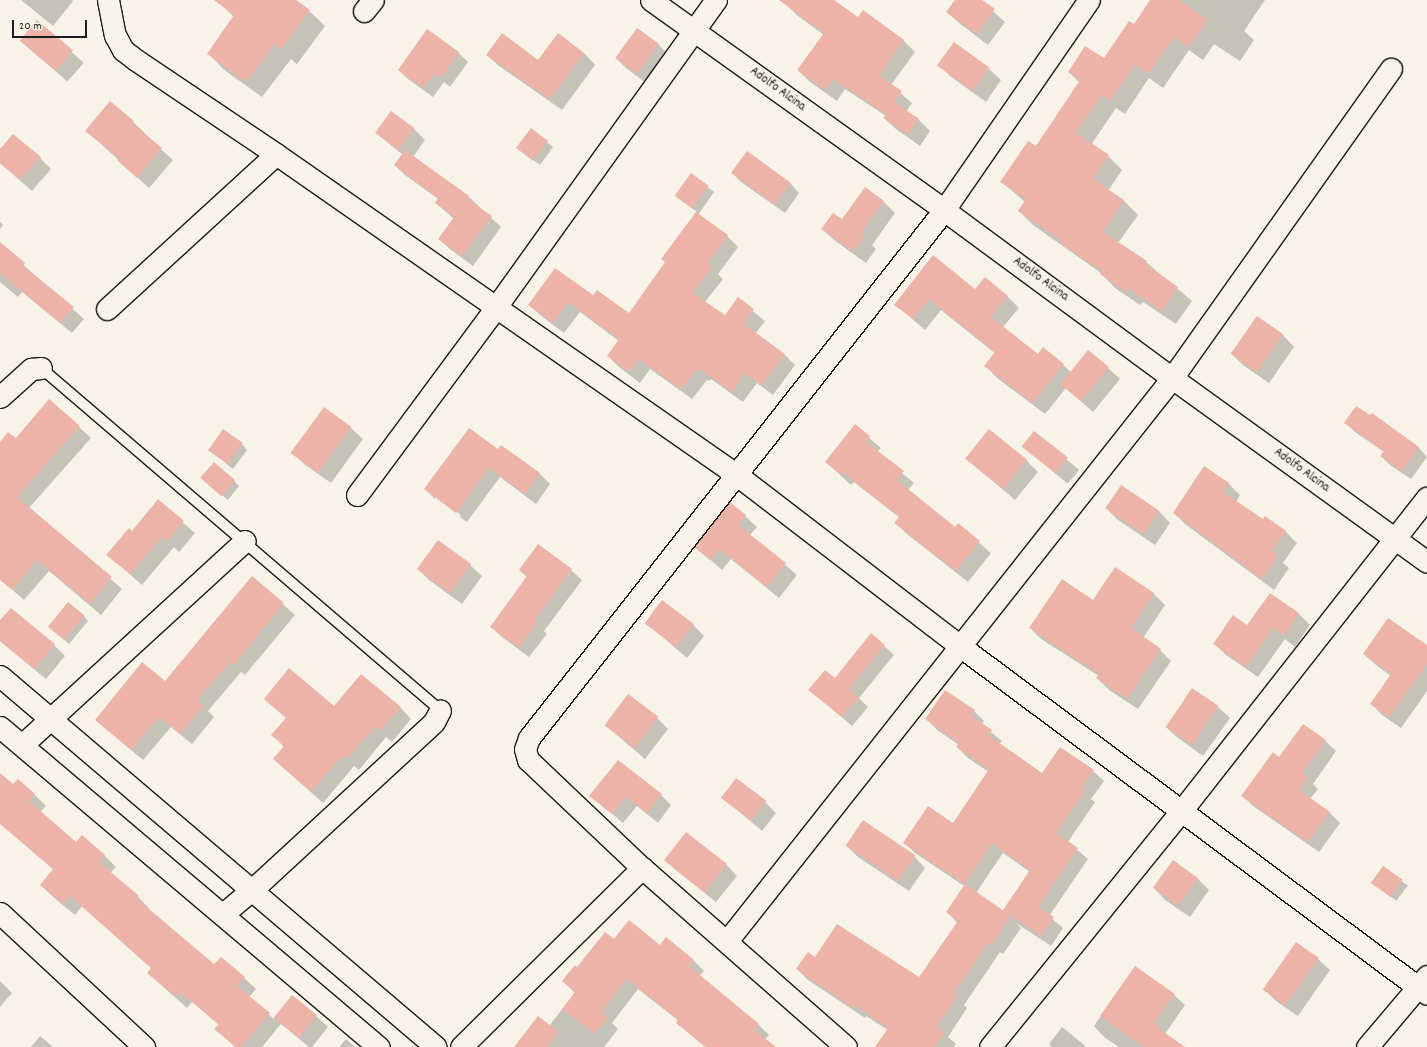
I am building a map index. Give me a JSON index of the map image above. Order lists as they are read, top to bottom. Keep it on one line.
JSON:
{"streets":{"street":["Adolfo Alcina"]},"scale_bar":"20 m"}
